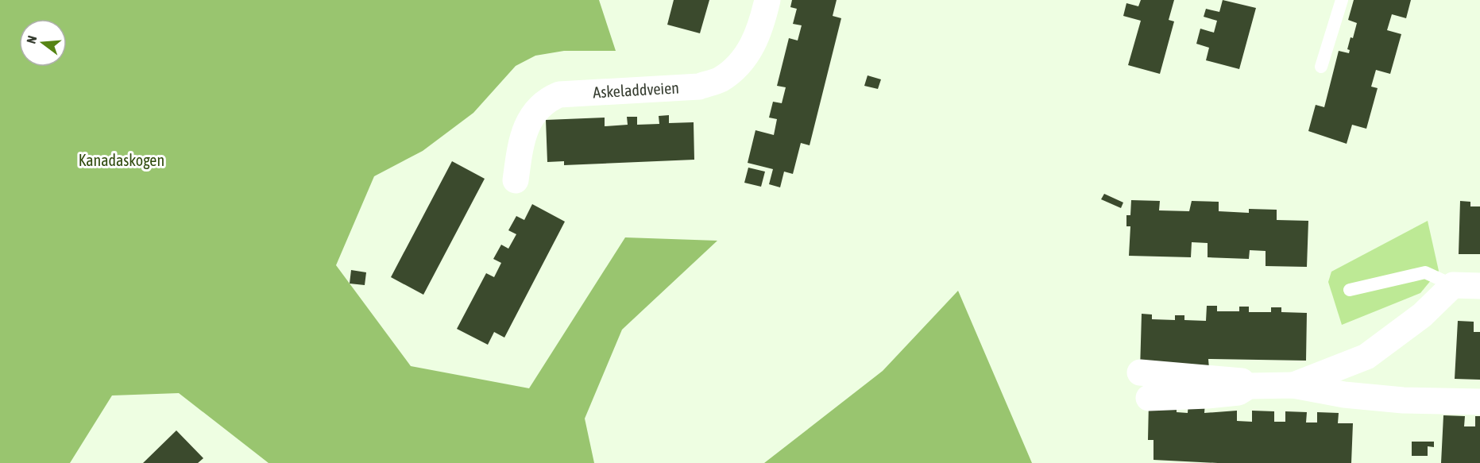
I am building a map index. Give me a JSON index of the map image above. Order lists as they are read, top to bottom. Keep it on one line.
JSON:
{"streets":{"street":["Askeladdveien"]},"parks":["Kanadaskogen"],"north":"left"}
